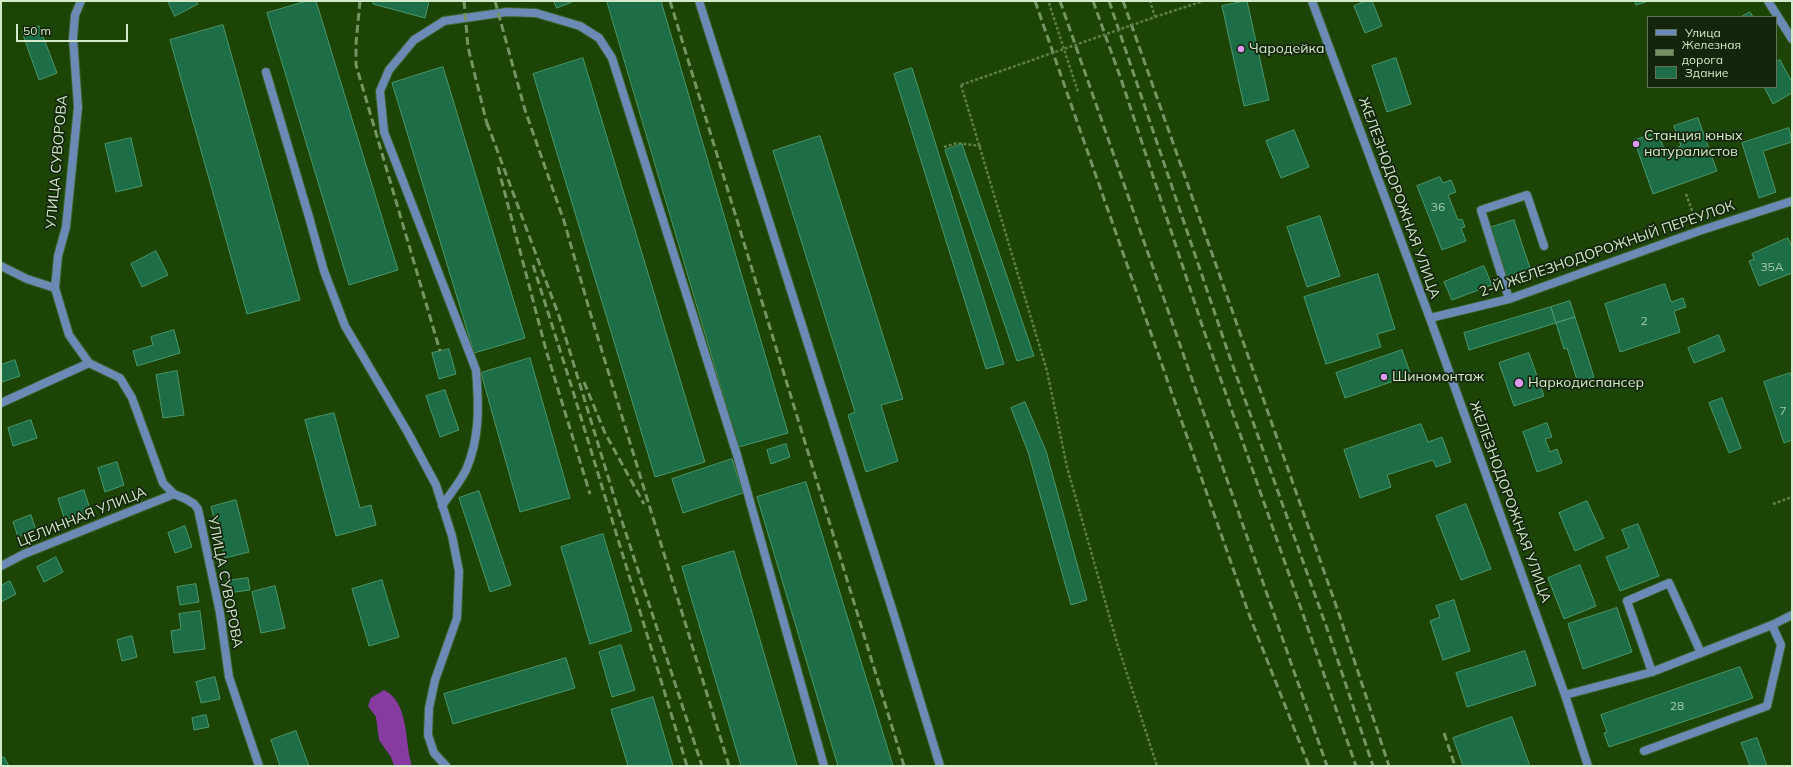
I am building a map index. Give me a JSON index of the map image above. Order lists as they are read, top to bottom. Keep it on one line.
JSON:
{"streets":{"street":["УЛИЦА СУВОРОВА","ЖЕЛЕЗНОДОРОЖНАЯ УЛИЦА","2-Й ЖЕЛЕЗНОДОРОЖНЫЙ ПЕРЕУЛОК","ЦЕЛИННАЯ УЛИЦА"]},"crossings":[["УЛИЦА СУВОРОВА","ЦЕЛИННАЯ УЛИЦА"],["ЖЕЛЕЗНОДОРОЖНАЯ УЛИЦА","2-Й ЖЕЛЕЗНОДОРОЖНЫЙ ПЕРЕУЛОК"]],"places":["Чародейка","Станция юных натуралистов","Шиномонтаж","Наркодиспансер"],"house_numbers":["36","35А","2","7","28"],"legend":["Улица","Железная дорога","Здание"],"scale_bar":"50 m"}
